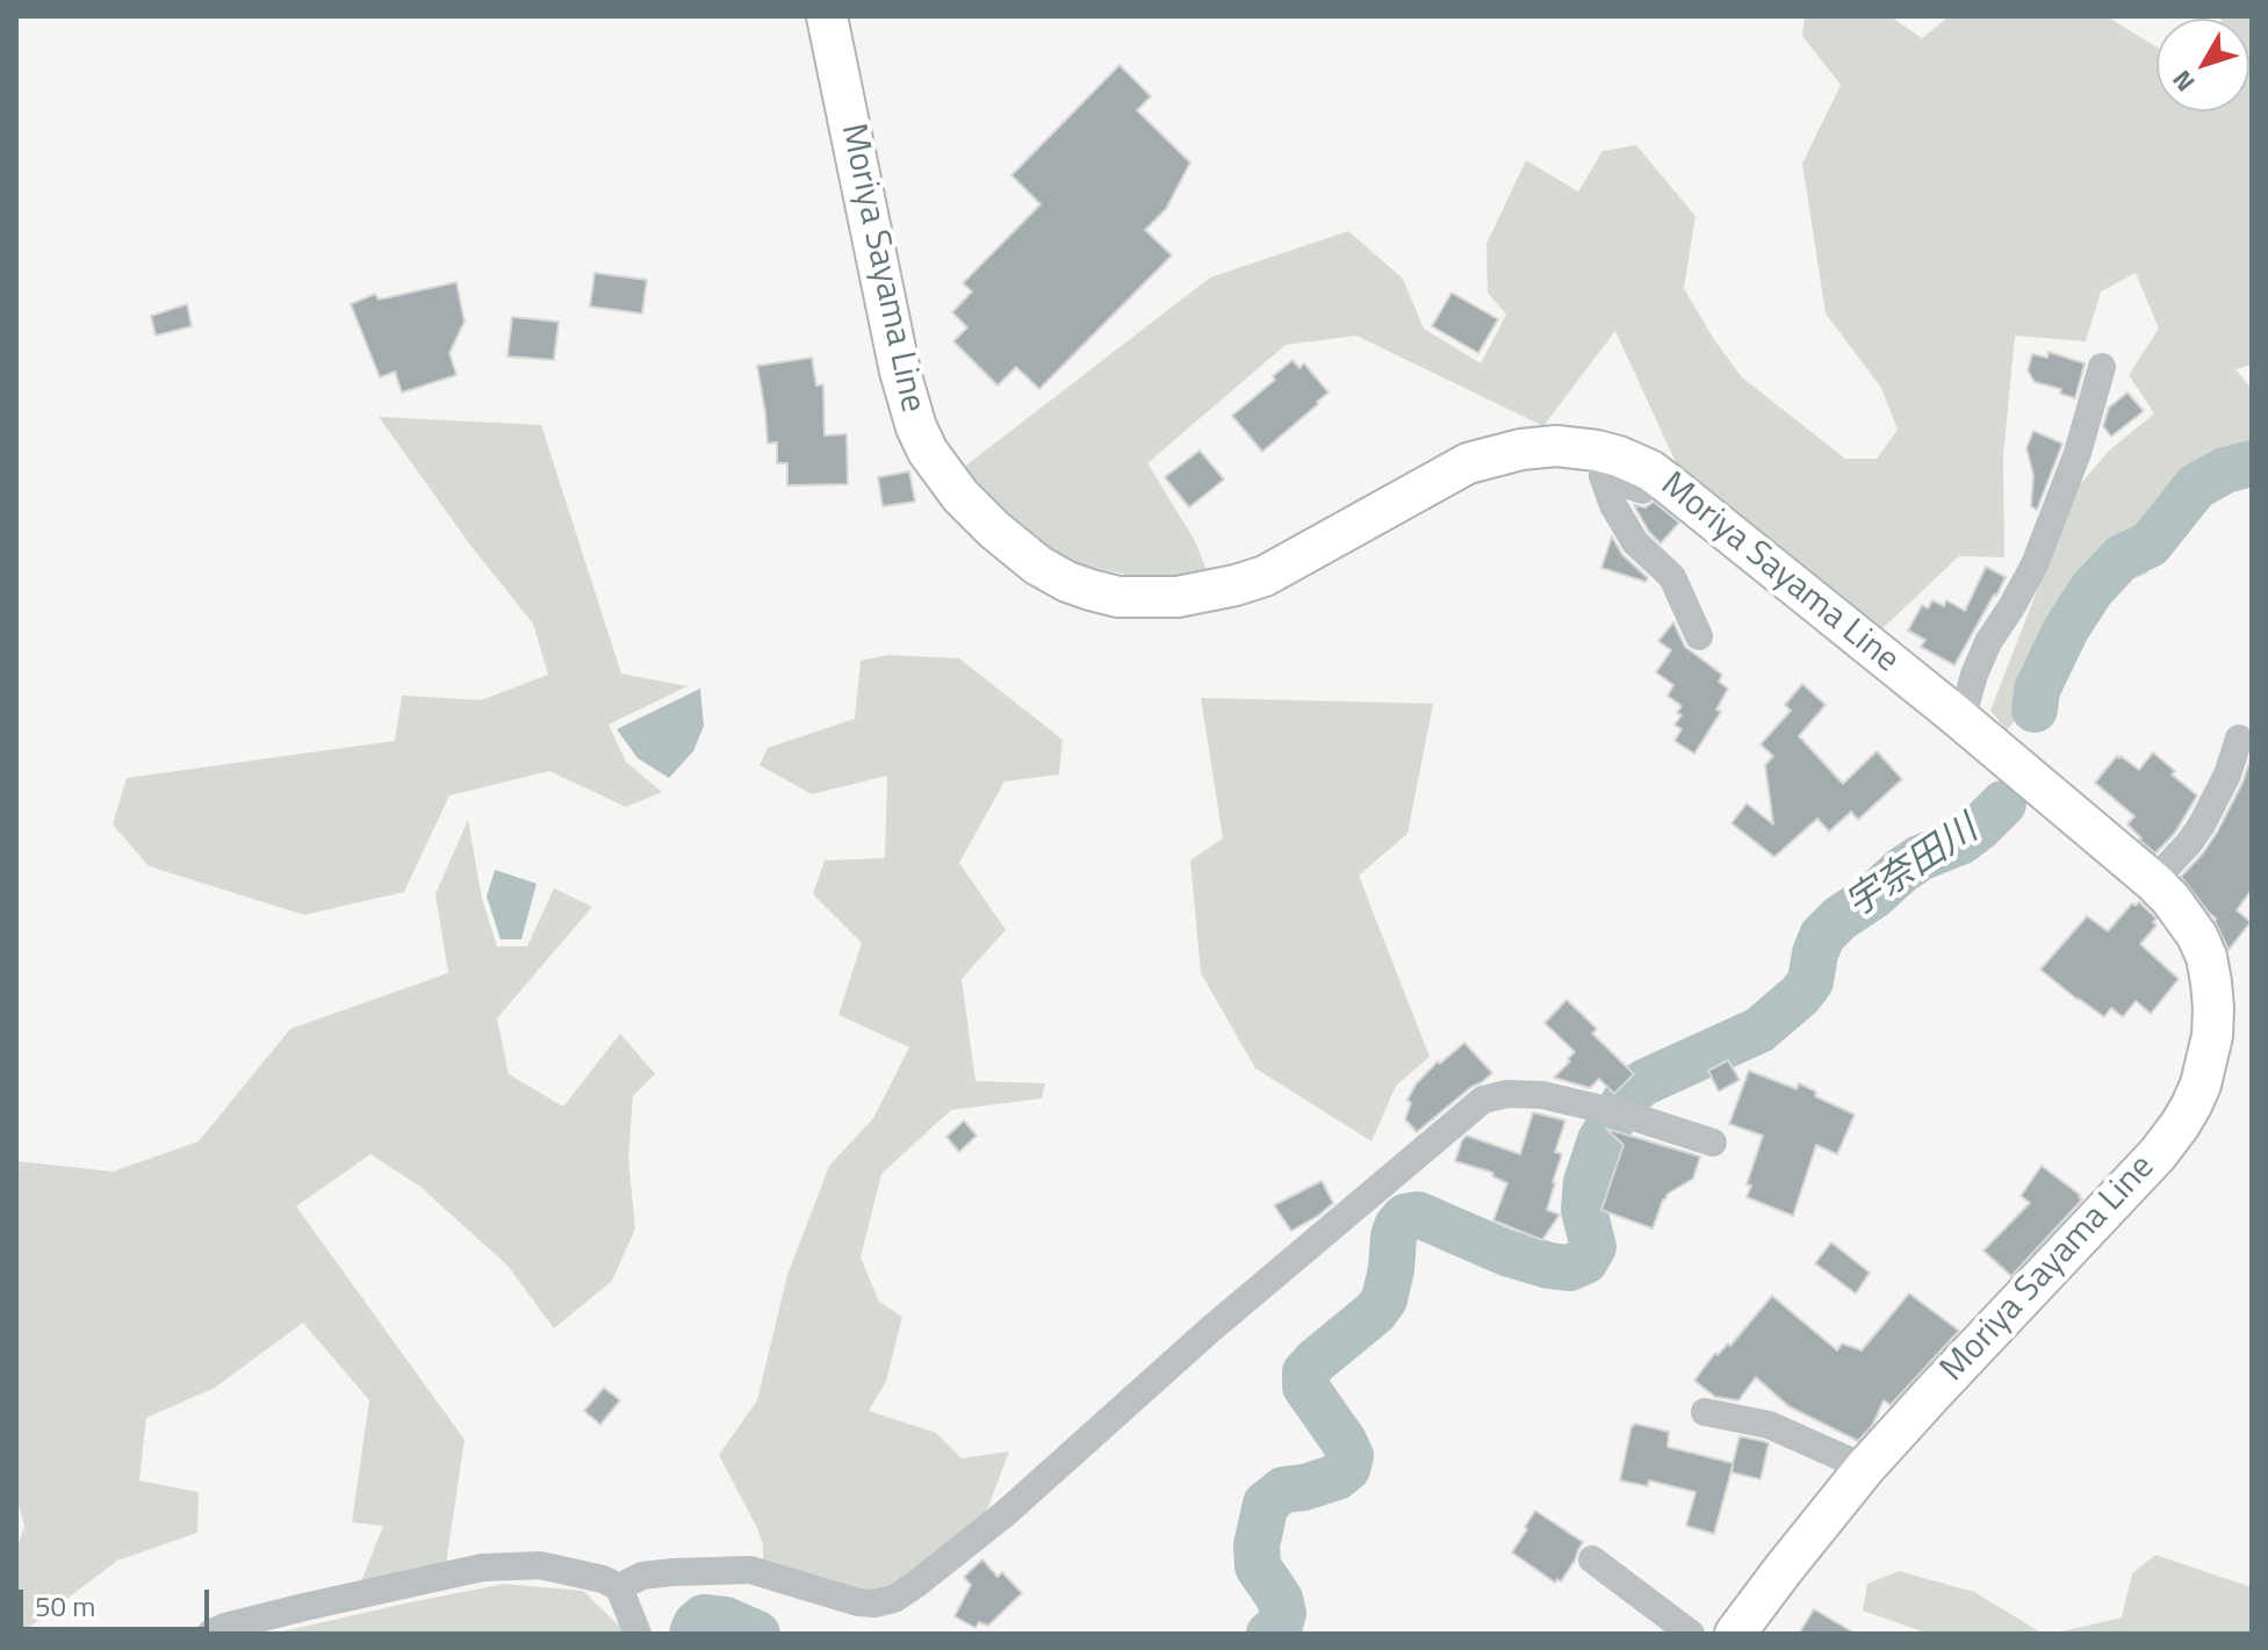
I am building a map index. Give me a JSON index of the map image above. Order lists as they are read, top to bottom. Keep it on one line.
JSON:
{"streets":{"main road":["Moriya Sayama Line"]},"water":["宇奈田川"],"scale_bar":"50 m","north":"bottom left"}
